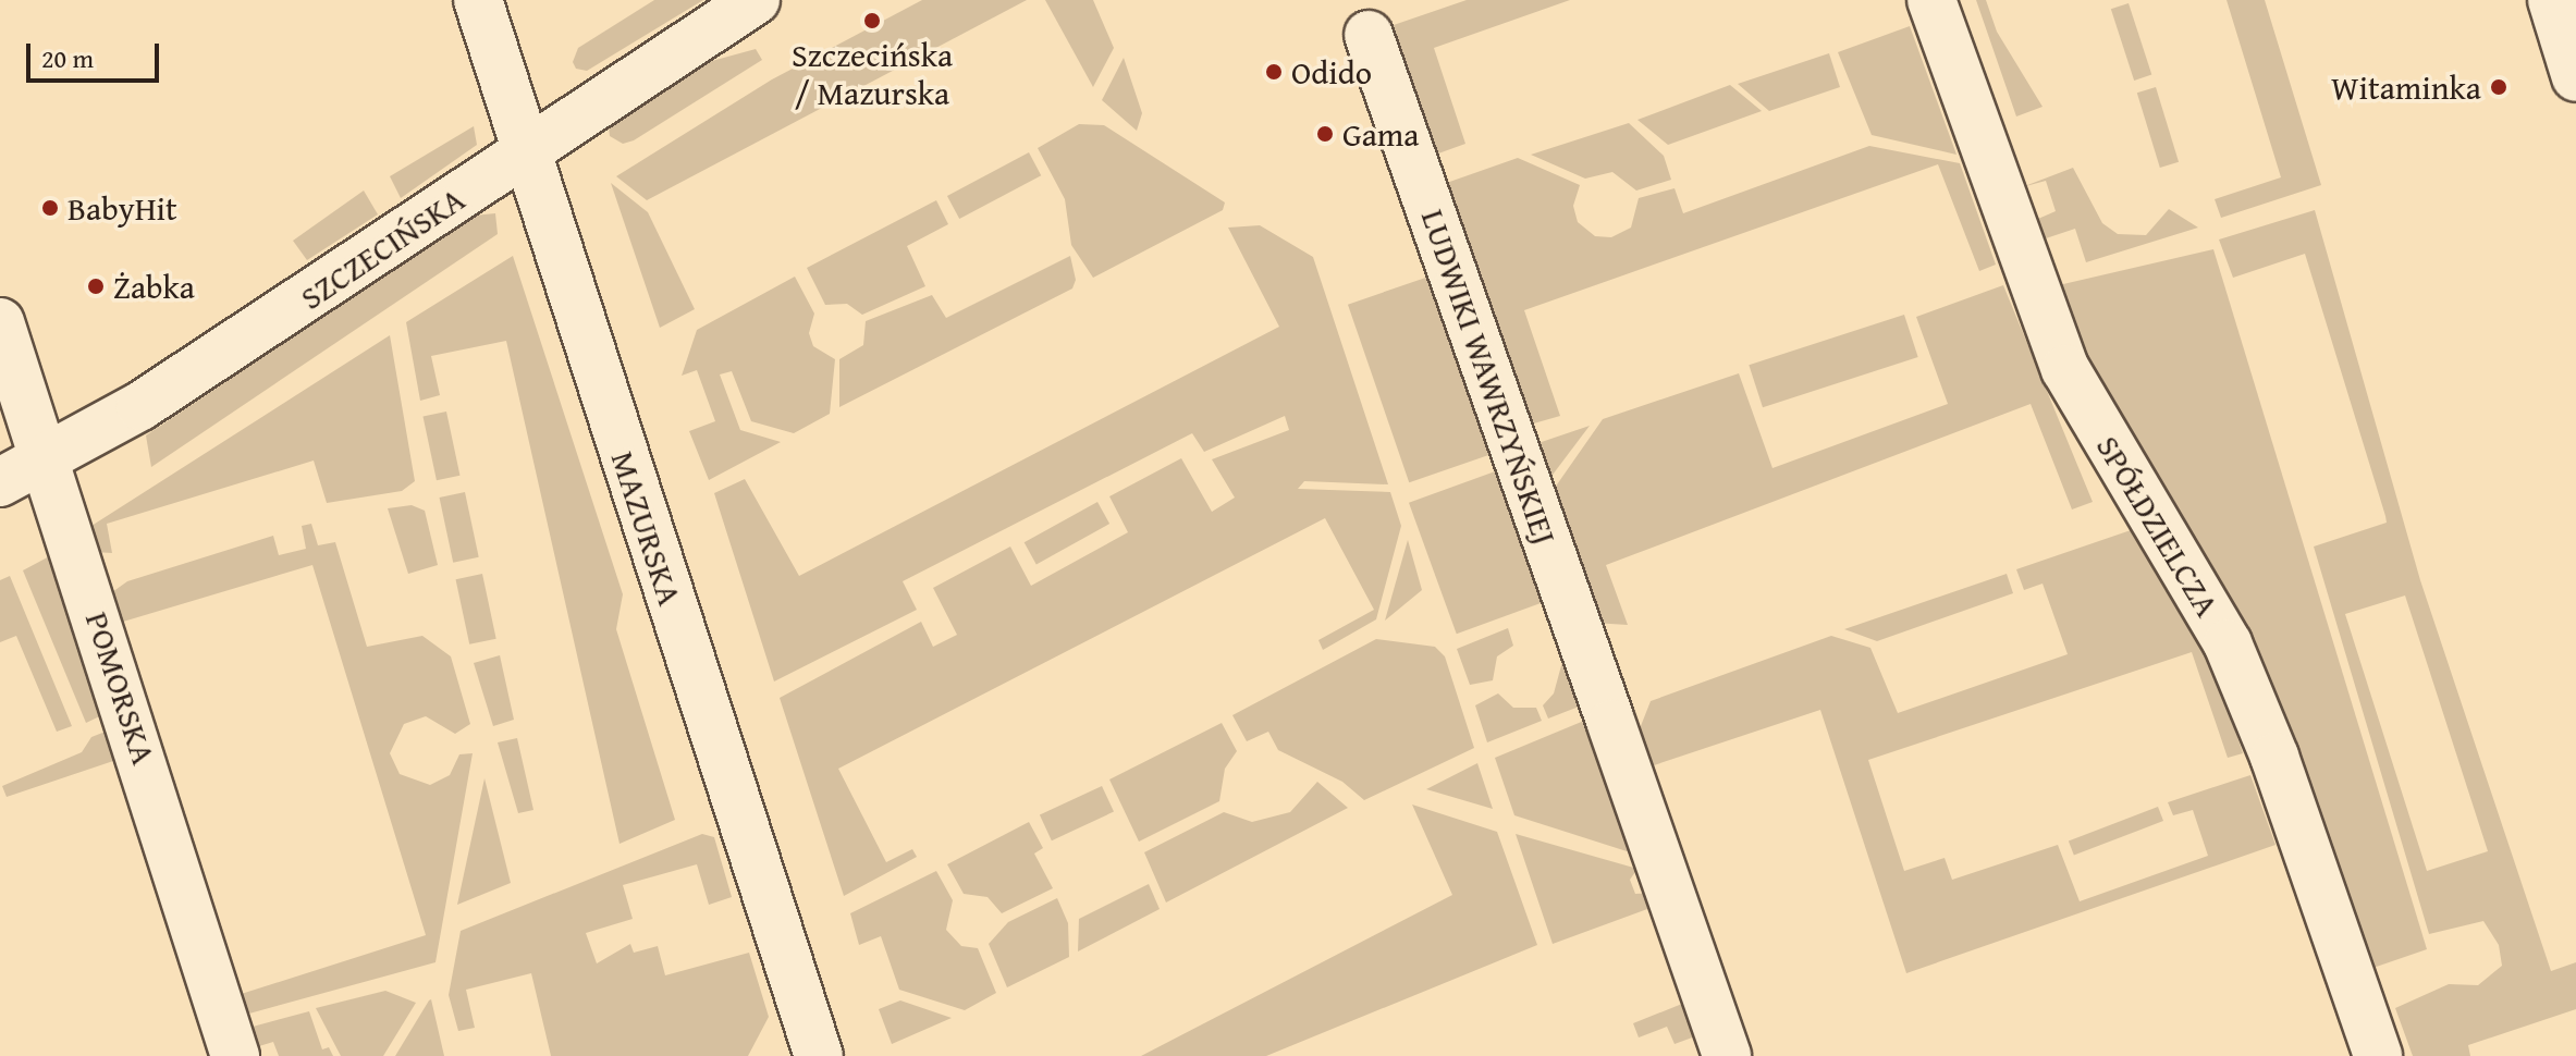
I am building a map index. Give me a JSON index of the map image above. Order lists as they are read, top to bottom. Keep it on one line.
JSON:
{"streets":{"street":["SZCZECIŃSKA","LUDWIKI WAWRZYŃSKIEJ","SPÓŁDZIELCZA","MAZURSKA","POMORSKA"]},"crossings":[["SZCZECIŃSKA","MAZURSKA"],["SZCZECIŃSKA","POMORSKA"]],"places":["Szczecińska / Mazurska","Odido","Witaminka","Gama","BabyHit","Żabka"],"scale_bar":"20 m"}
